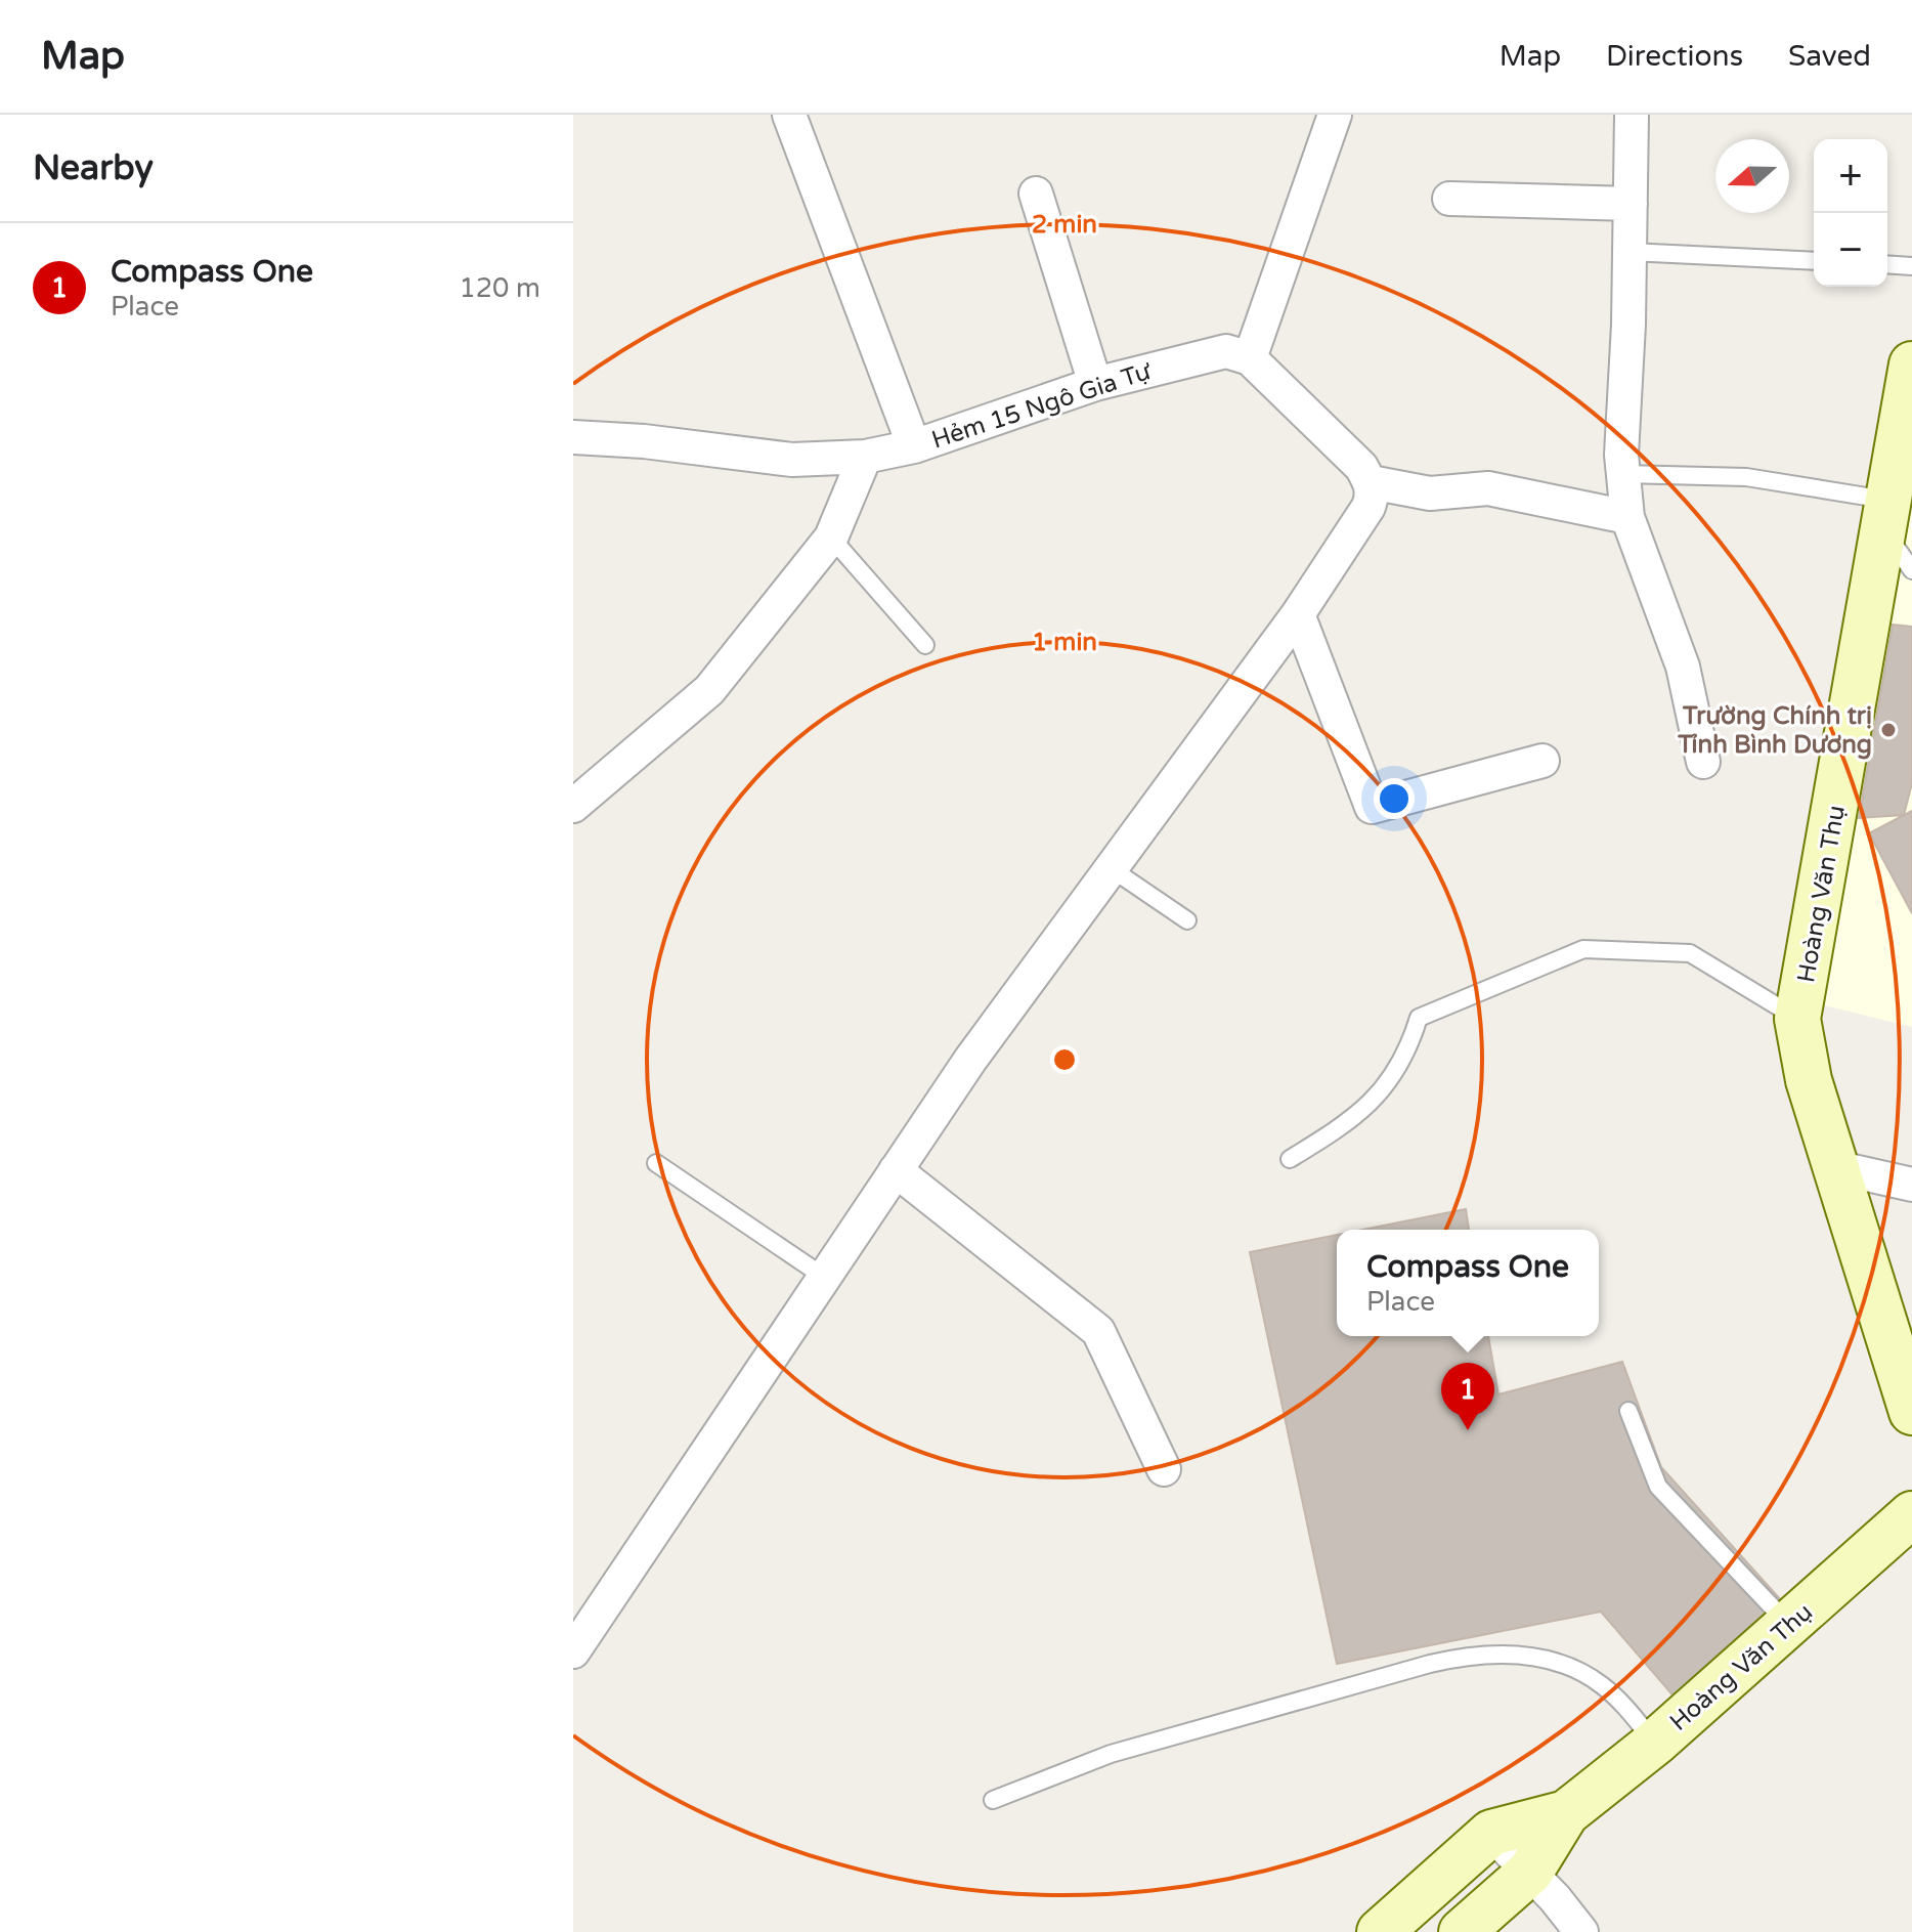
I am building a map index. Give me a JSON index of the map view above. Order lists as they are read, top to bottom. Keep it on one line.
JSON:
{"streets":{"street":["Hẻm 15 Ngô Gia Tự","Hoàng Văn Thụ"]},"places":["Trường Chính trị Tỉnh Bình Dương"],"north":"left","page":{"header":"Map","nav":["Map","Directions","Saved"],"heading":"Nearby","map_buttons":["+","−"],"list":[{"mark":"1","name":"Compass One","note":"Place","value":"120 m"}],"popup":["Compass One","Place"],"pins":"1"},"rings":["2 min","1 min"]}
